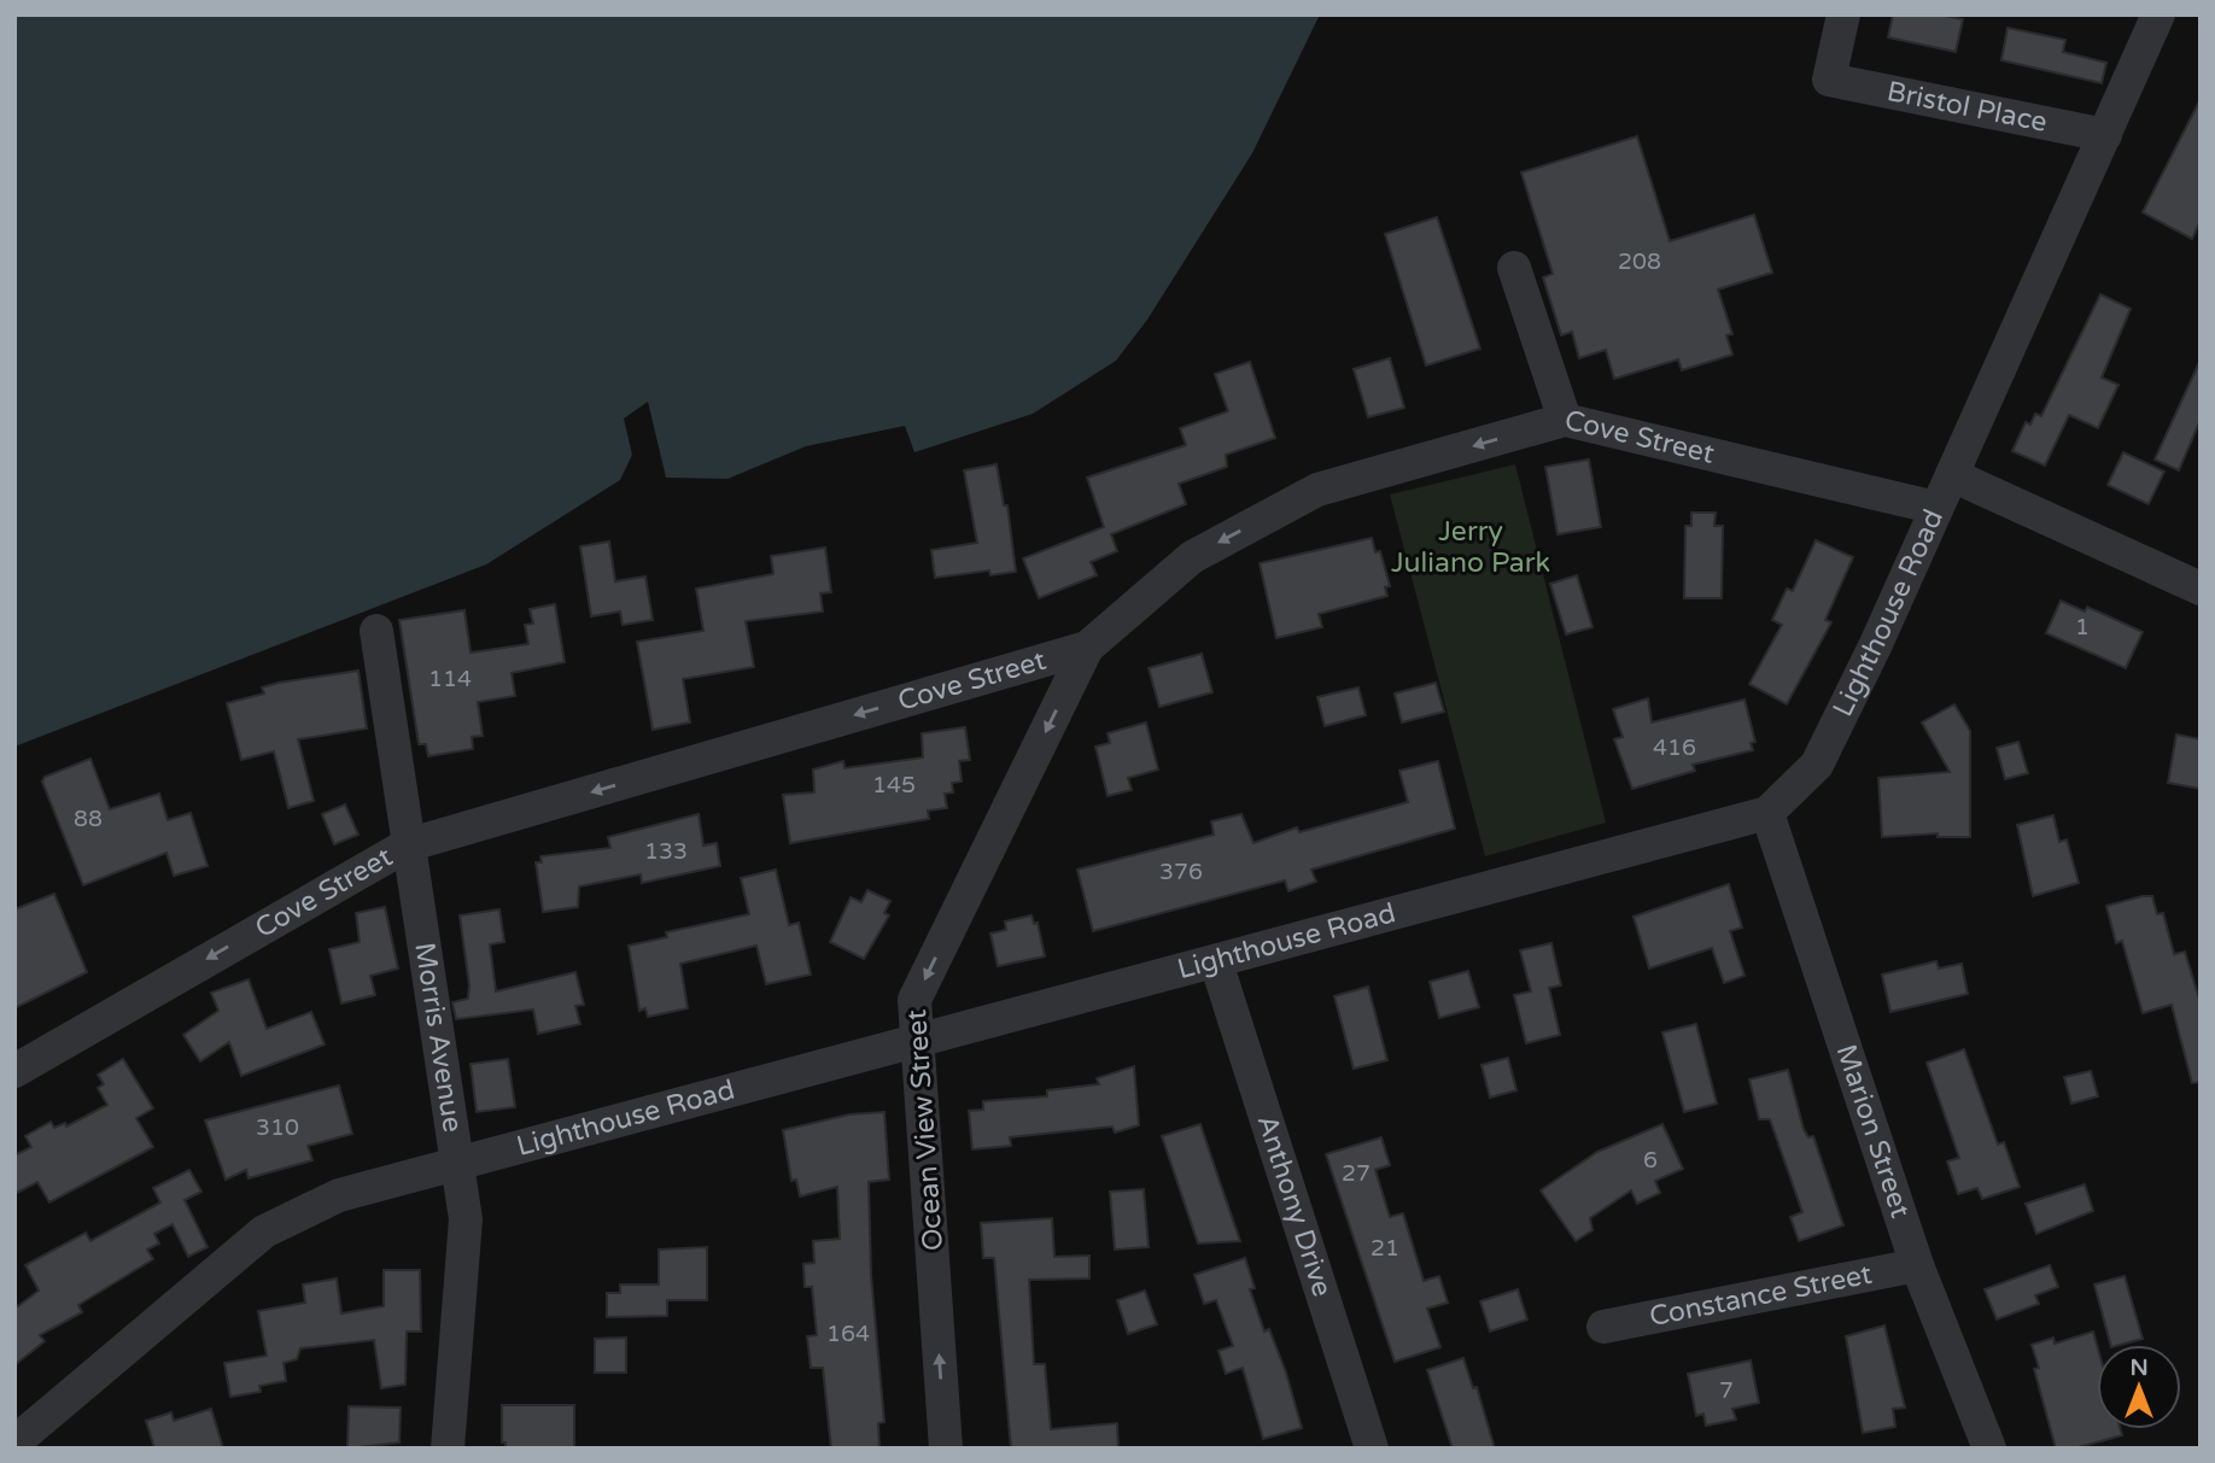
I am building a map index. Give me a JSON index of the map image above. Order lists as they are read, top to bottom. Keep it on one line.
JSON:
{"streets":{"street":["Bristol Place","Cove Street","Lighthouse Road","Morris Avenue","Ocean View Street","Marion Street","Anthony Drive","Constance Street"]},"crossings":[["Bristol Place","Lighthouse Road"],["Cove Street","Lighthouse Road"],["Cove Street","Morris Avenue"],["Cove Street","Ocean View Street"],["Lighthouse Road","Morris Avenue"],["Lighthouse Road","Ocean View Street"],["Lighthouse Road","Marion Street"],["Lighthouse Road","Anthony Drive"],["Marion Street","Constance Street"]],"one_way":["Cove Street"],"parks":["Jerry Juliano Park"],"house_numbers":["208","1","114","416","145","88","133","376","310","6","27","21","164","7"],"north":"top"}
